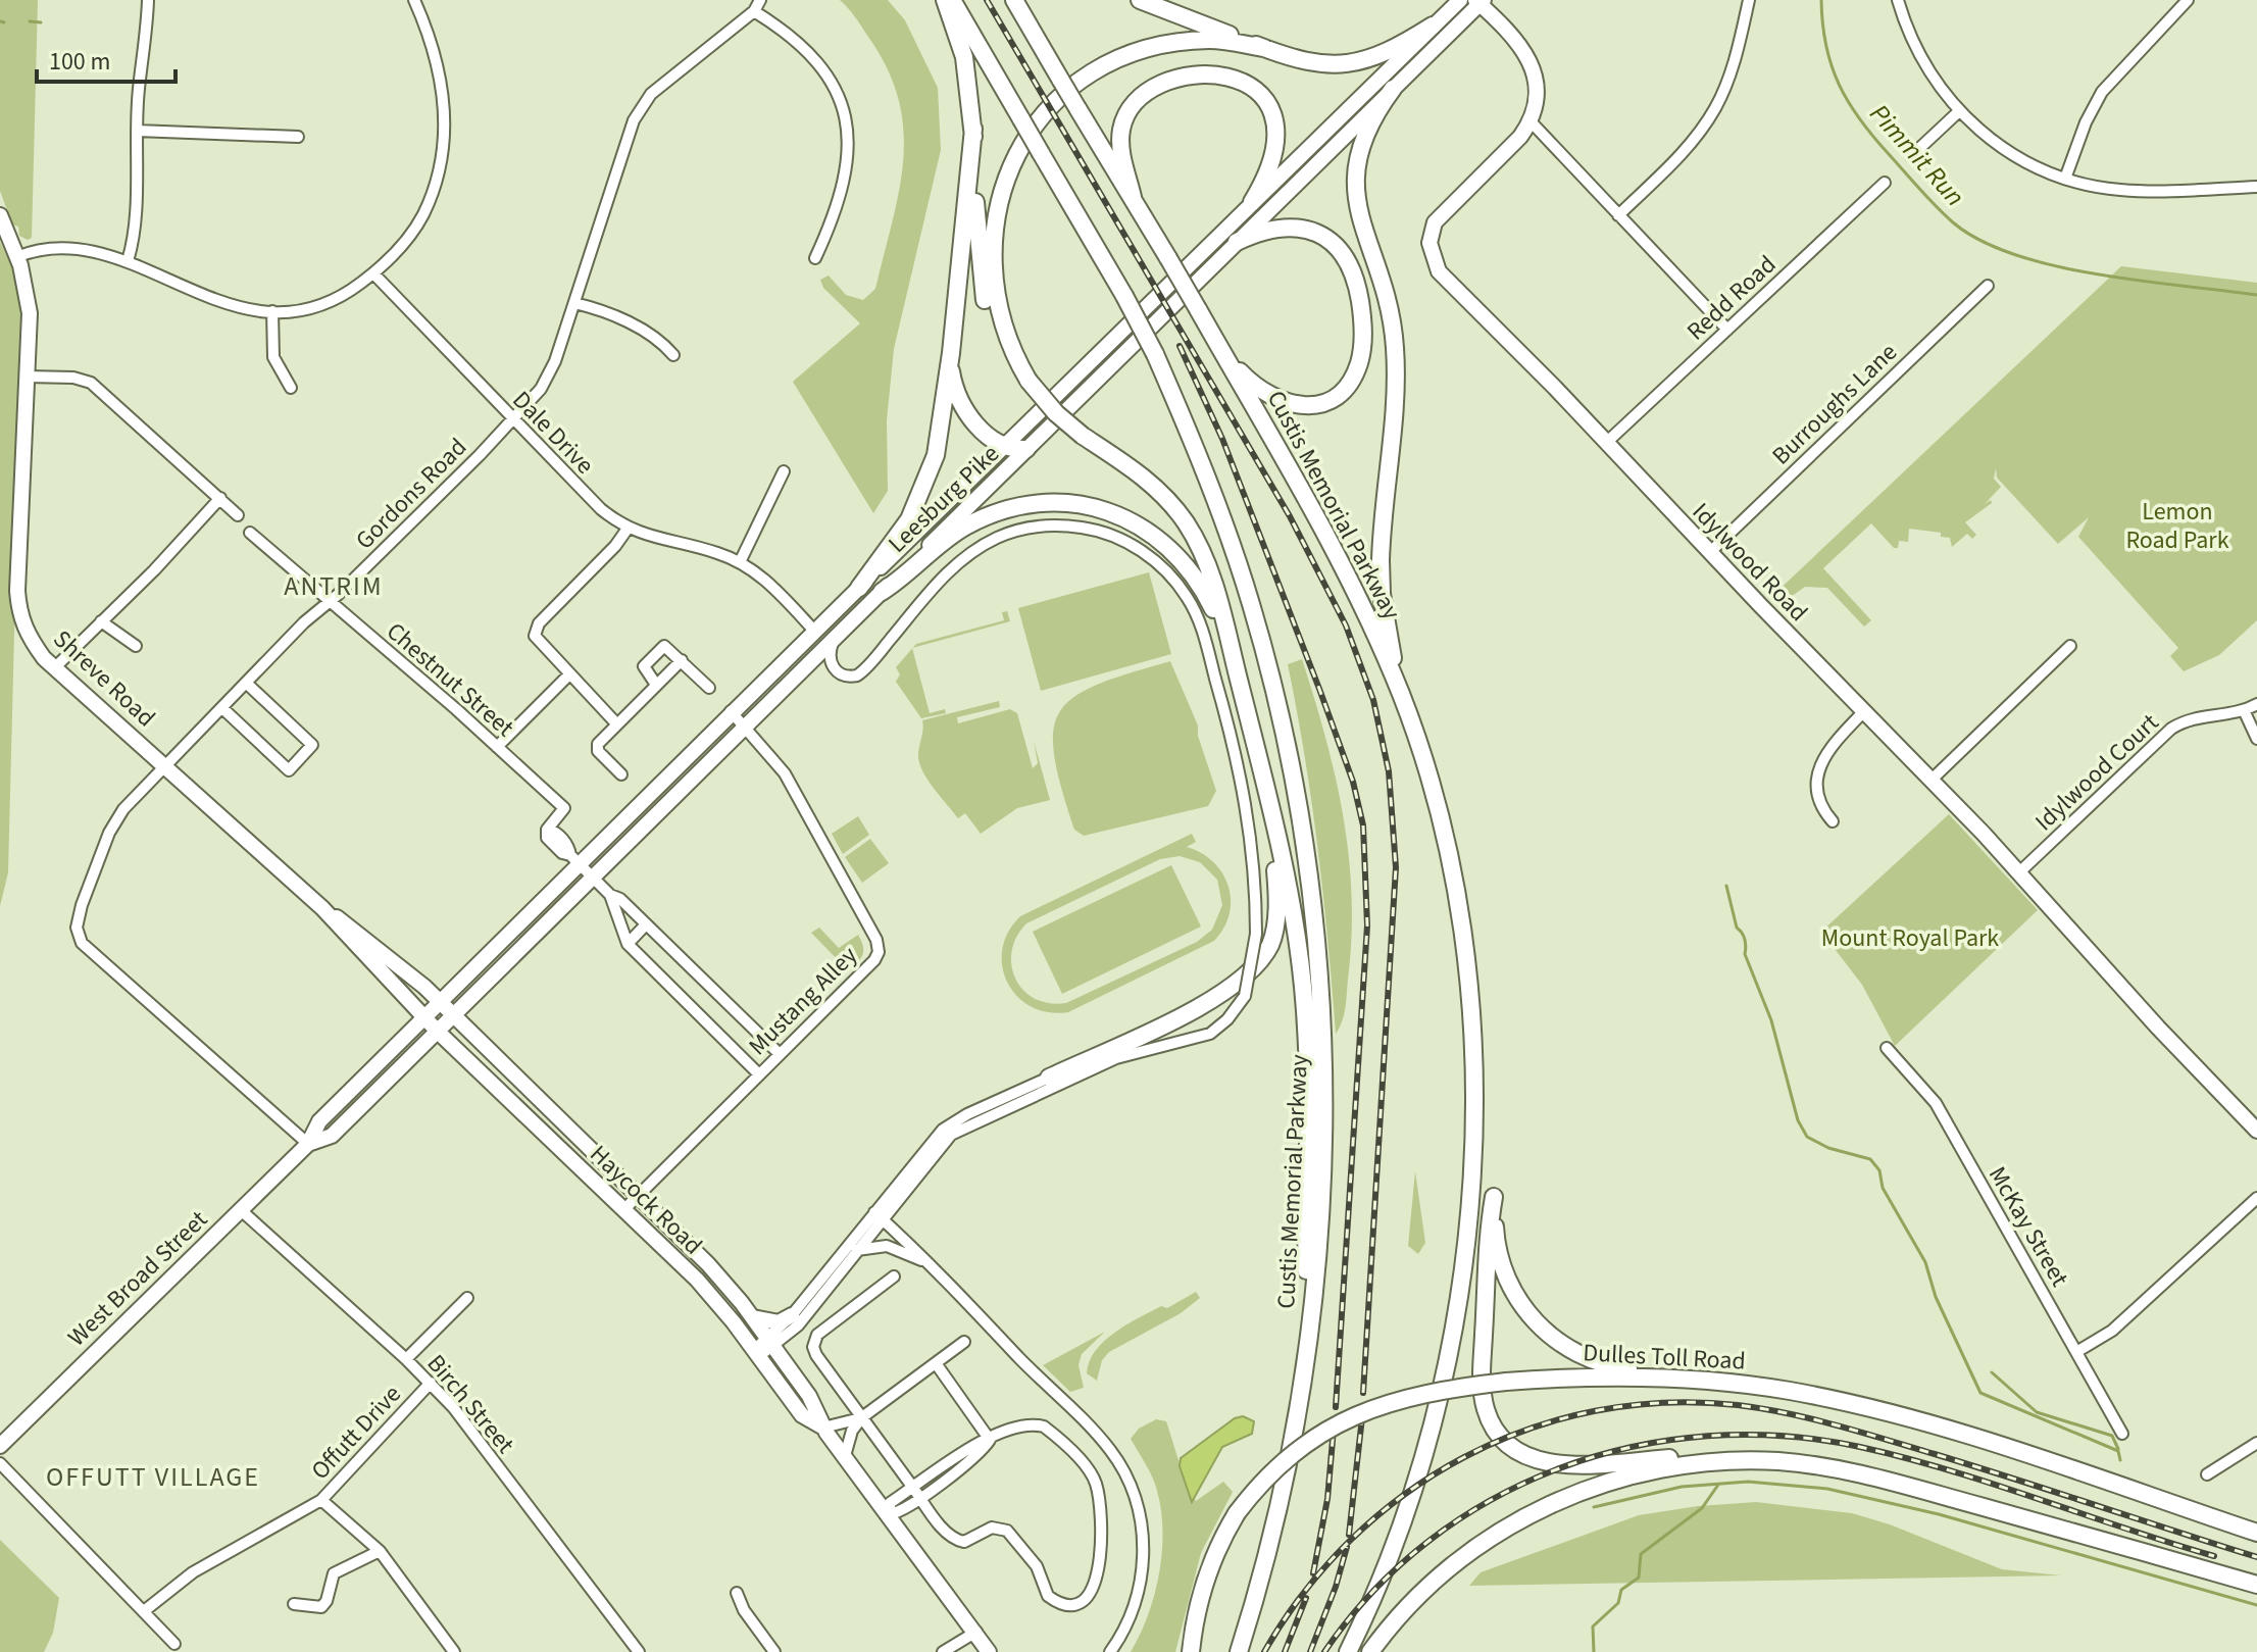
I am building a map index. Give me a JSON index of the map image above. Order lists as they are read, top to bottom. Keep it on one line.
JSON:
{"streets":{"highway":["Custis Memorial Parkway","Dulles Toll Road"],"main road":["Leesburg Pike","Idylwood Road","Shreve Road","Haycock Road","West Broad Street"],"street":["Redd Road","Burroughs Lane","Dale Drive","Gordons Road","Chestnut Street","Idylwood Court","Mustang Alley","McKay Street","Birch Street","Offutt Drive"]},"crossings":[["Redd Road","Idylwood Road"],["Burroughs Lane","Idylwood Road"],["Dale Drive","Gordons Road"],["Dale Drive","Leesburg Pike"],["Gordons Road","Shreve Road"],["Gordons Road","Chestnut Street"],["Gordons Road","West Broad Street"],["Leesburg Pike","Shreve Road"],["Leesburg Pike","Chestnut Street"],["Leesburg Pike","Mustang Alley"],["Leesburg Pike","Haycock Road"],["Leesburg Pike","West Broad Street"],["Idylwood Road","Idylwood Court"],["Shreve Road","Haycock Road"],["Shreve Road","West Broad Street"],["Chestnut Street","Mustang Alley"],["Mustang Alley","Haycock Road"],["Haycock Road","West Broad Street"],["West Broad Street","Birch Street"],["Birch Street","Offutt Drive"]],"districts":["ANTRIM","OFFUTT VILLAGE"],"water":["Pimmit Run"],"parks":["Lemon Road Park","Mount Royal Park"],"scale_bar":"100 m"}
